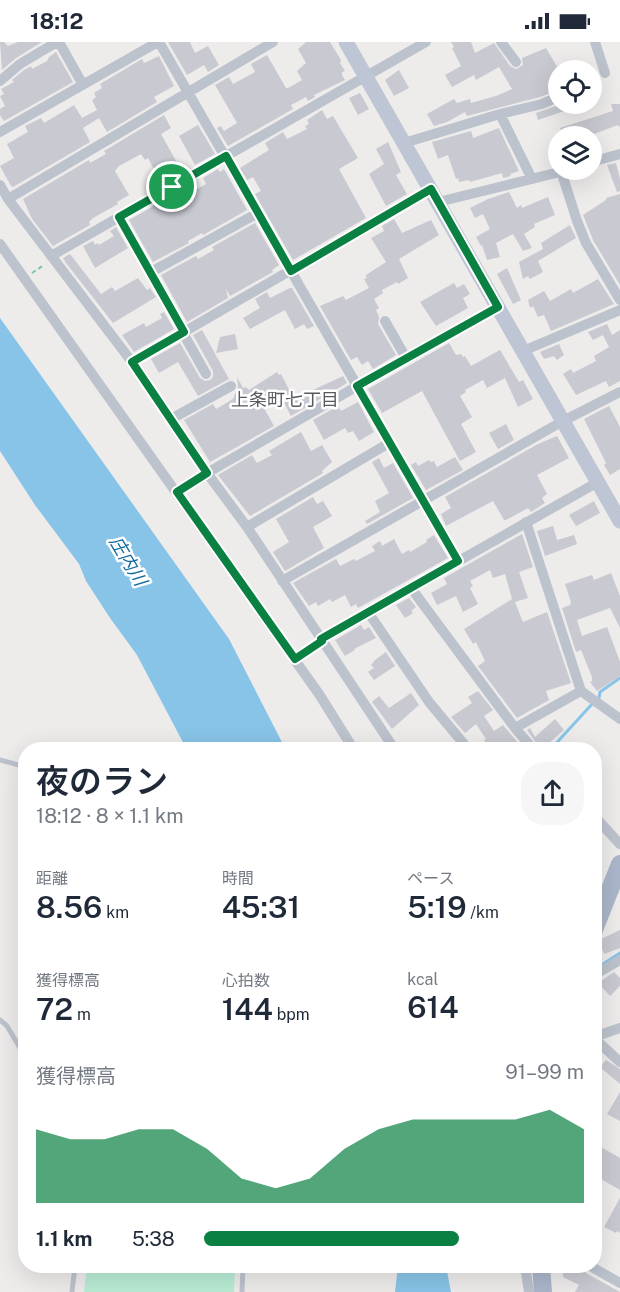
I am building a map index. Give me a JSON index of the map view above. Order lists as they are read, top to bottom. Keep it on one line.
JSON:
{"districts":["上条町七丁目"],"water":["庄内川"],"page":{"status":"18:12","heading":["夜のラン","18:12 · 8 × 1.1 km"],"stats":[["距離","8.56 km"],["時間","45:31"],["ペース","5:19 /km"],["獲得標高","72 m"],["心拍数","144 bpm"],["kcal","614"]],"chart":["獲得標高","91–99 m"],"list":[{"name":"1.1 km","note":"5:38"}]}}
